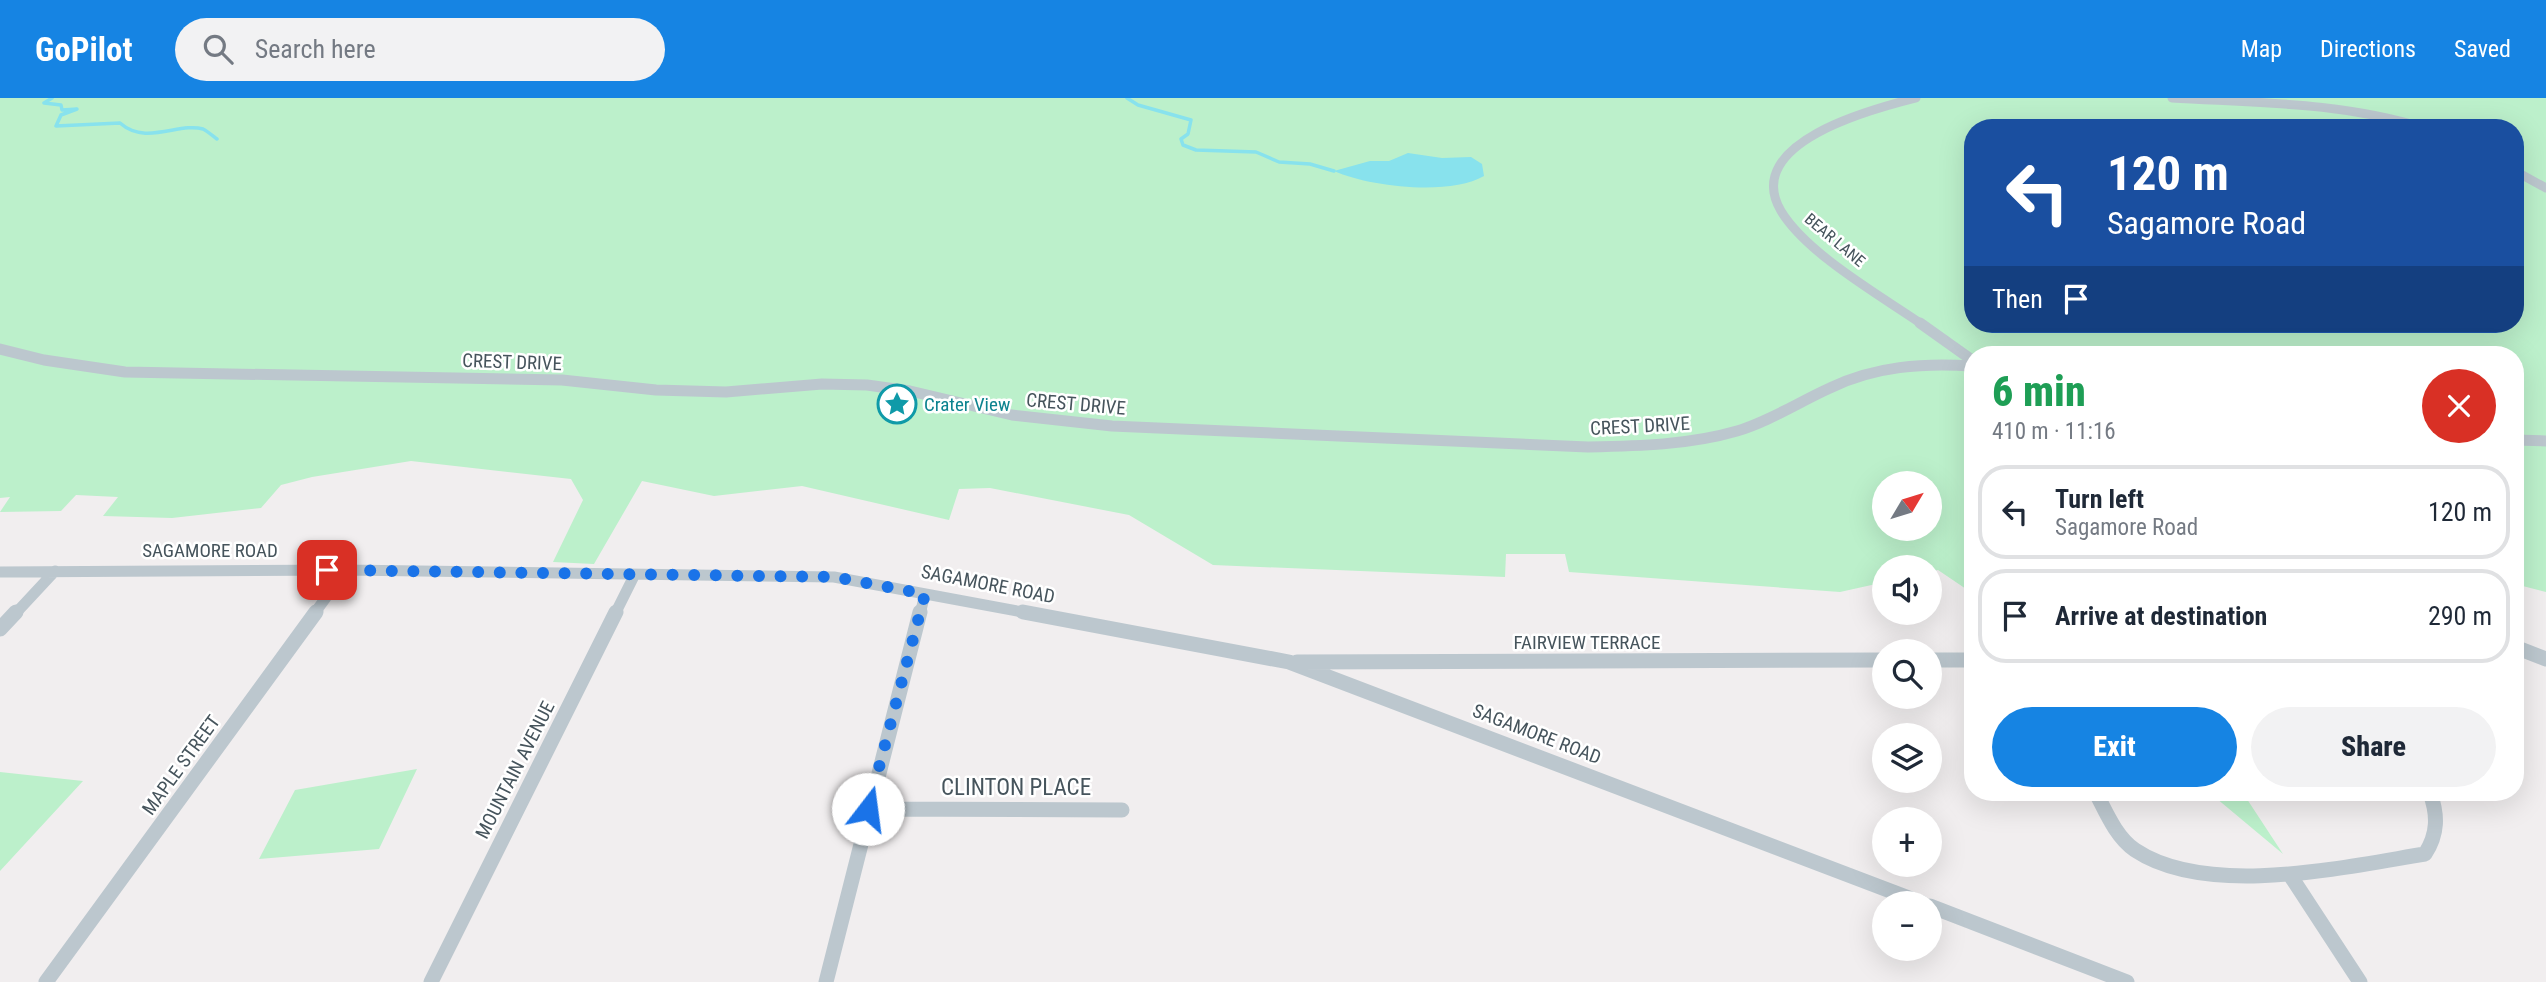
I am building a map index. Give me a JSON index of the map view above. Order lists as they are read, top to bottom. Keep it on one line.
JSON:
{"streets":{"street":["BEAR LANE","CREST DRIVE","SAGAMORE ROAD","FAIRVIEW TERRACE","MAPLE STREET","MOUNTAIN AVENUE","CLINTON PLACE"]},"crossings":[["SAGAMORE ROAD","FAIRVIEW TERRACE"],["SAGAMORE ROAD","MAPLE STREET"],["SAGAMORE ROAD","MOUNTAIN AVENUE"]],"places":{"place":["Crater View"]},"north":"top right","page":{"header":"GoPilot","search":"Search here","nav":["Map","Directions","Saved"],"turn":["120 m","Sagamore Road"],"then":"Then","heading":["6 min","410 m · 11:16"],"list":[{"name":"Turn left","note":"Sagamore Road","value":"120 m"},{"name":"Arrive at destination","value":"290 m"}],"map_buttons":["+","−"],"buttons":["Exit","Share"]}}
